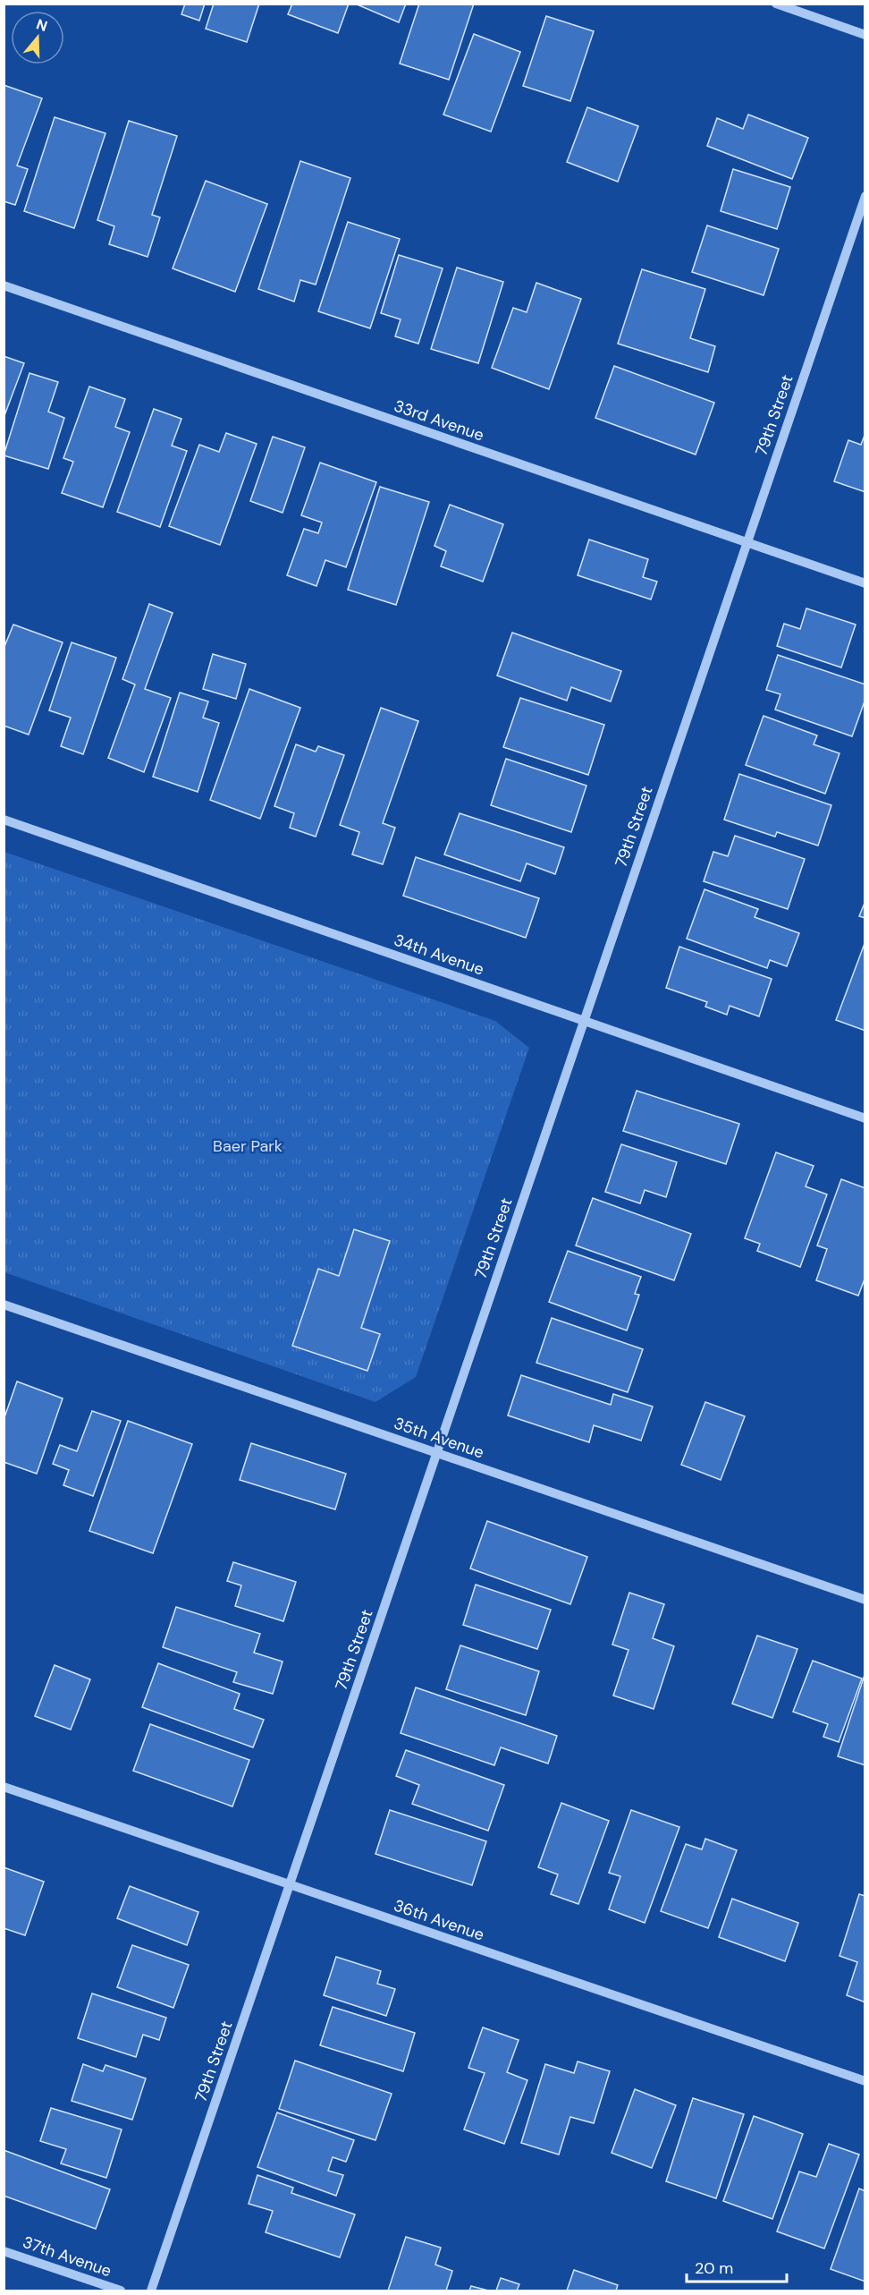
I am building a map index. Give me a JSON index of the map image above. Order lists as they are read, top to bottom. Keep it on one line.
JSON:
{"streets":{"street":["79th Street","33rd Avenue","34th Avenue","35th Avenue","36th Avenue","37th Avenue"]},"crossings":[["79th Street","33rd Avenue"],["79th Street","34th Avenue"],["79th Street","35th Avenue"],["79th Street","36th Avenue"]],"parks":["Baer Park"],"scale_bar":"20 m","north":"top"}
